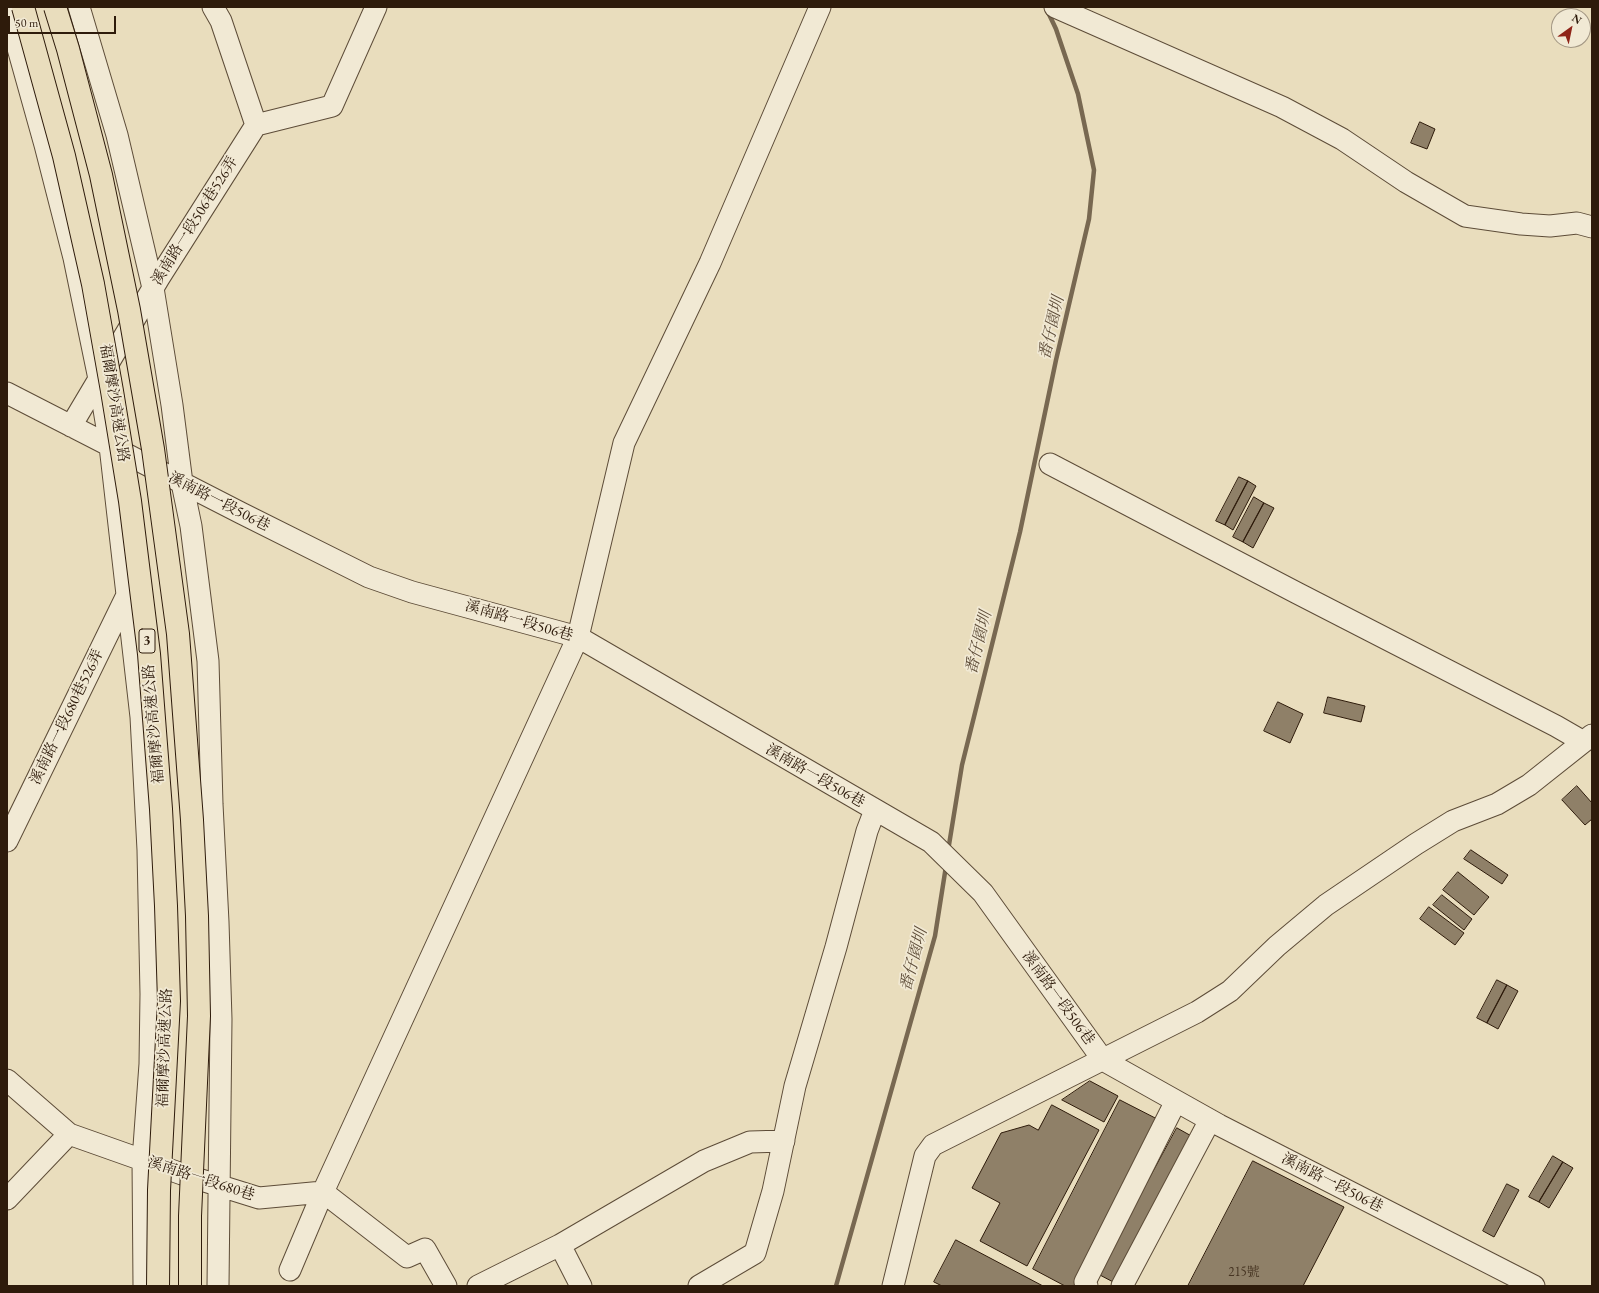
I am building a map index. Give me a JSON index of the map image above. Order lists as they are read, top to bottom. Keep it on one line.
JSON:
{"streets":{"highway":["福爾摩沙高速公路","3"],"street":["溪南路一段506巷526弄","溪南路一段506巷","溪南路一段680巷526弄","溪南路一段680巷"]},"crossings":[["溪南路一段506巷526弄","溪南路一段506巷"]],"water":["番仔園圳"],"house_numbers":["215號"],"scale_bar":"50 m","north":"top right"}
